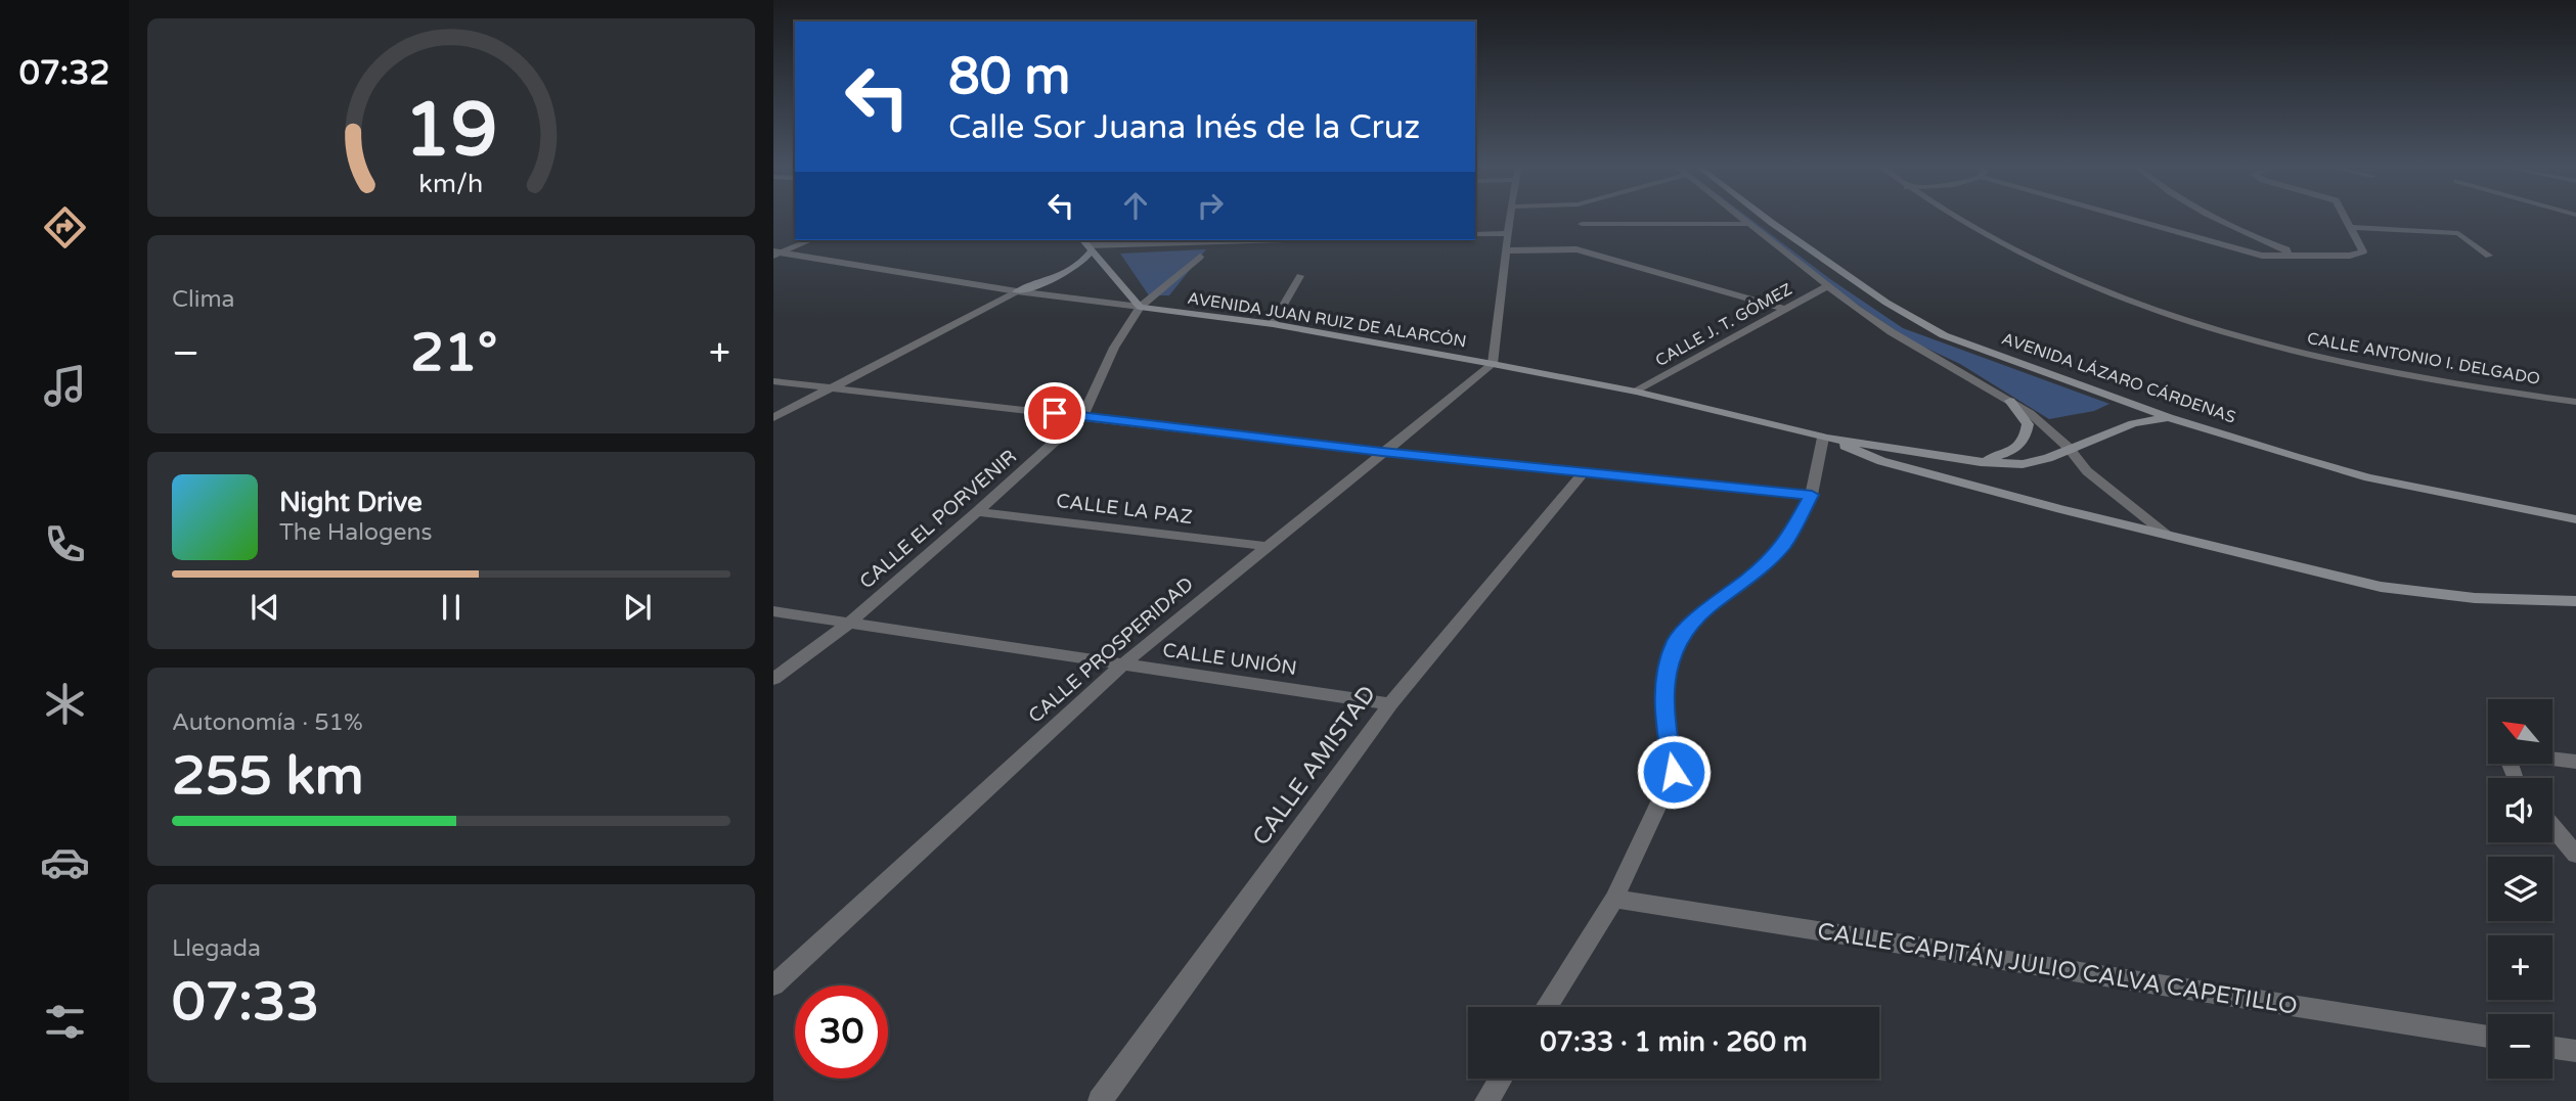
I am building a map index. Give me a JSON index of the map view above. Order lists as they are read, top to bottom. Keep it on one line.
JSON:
{"streets":{"main road":["AVENIDA JUAN RUIZ DE ALARCÓN","AVENIDA LÁZARO CÁRDENAS"],"street":["CALLE J. T. GÓMEZ","CALLE ANTONIO I. DELGADO","CALLE LA PAZ","CALLE EL PORVENIR","CALLE PROSPERIDAD","CALLE UNIÓN","CALLE AMISTAD","CALLE CAPITÁN JULIO CALVA CAPETILLO"]},"crossings":[["AVENIDA JUAN RUIZ DE ALARCÓN","CALLE J. T. GÓMEZ"],["AVENIDA JUAN RUIZ DE ALARCÓN","CALLE PROSPERIDAD"],["CALLE LA PAZ","CALLE EL PORVENIR"],["CALLE LA PAZ","CALLE PROSPERIDAD"],["CALLE EL PORVENIR","CALLE UNIÓN"],["CALLE PROSPERIDAD","CALLE UNIÓN"],["CALLE UNIÓN","CALLE AMISTAD"]],"north":"top left","page":{"tabs":"07:32","turn":["80 m","Calle Sor Juana Inés de la Cruz"],"tile":["Clima",["Autonomía · 51%","255 km"],["Llegada","07:33"]],"heat":["−","21°","+"],"song":["Night Drive","The Halogens"],"map_buttons":["+","−"],"limit":"30","trip":"07:33 · 1 min · 260 m","gauge":["19","km/h"]}}
